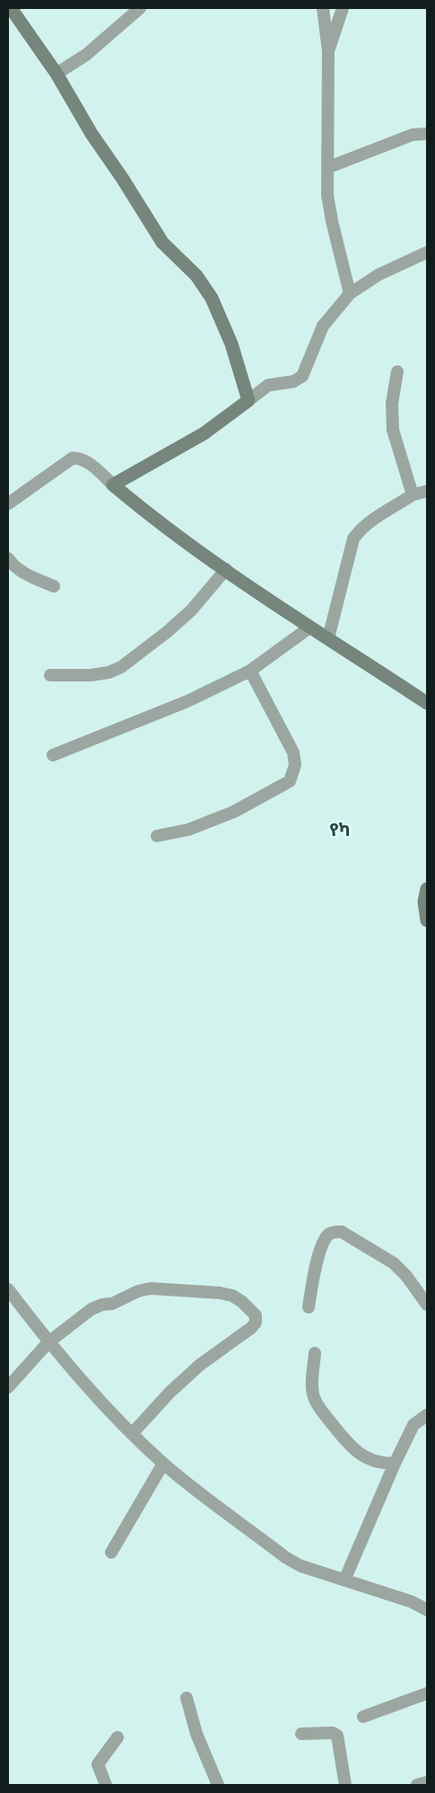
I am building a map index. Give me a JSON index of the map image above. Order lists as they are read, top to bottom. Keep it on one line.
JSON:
{"districts":["የካ"]}
